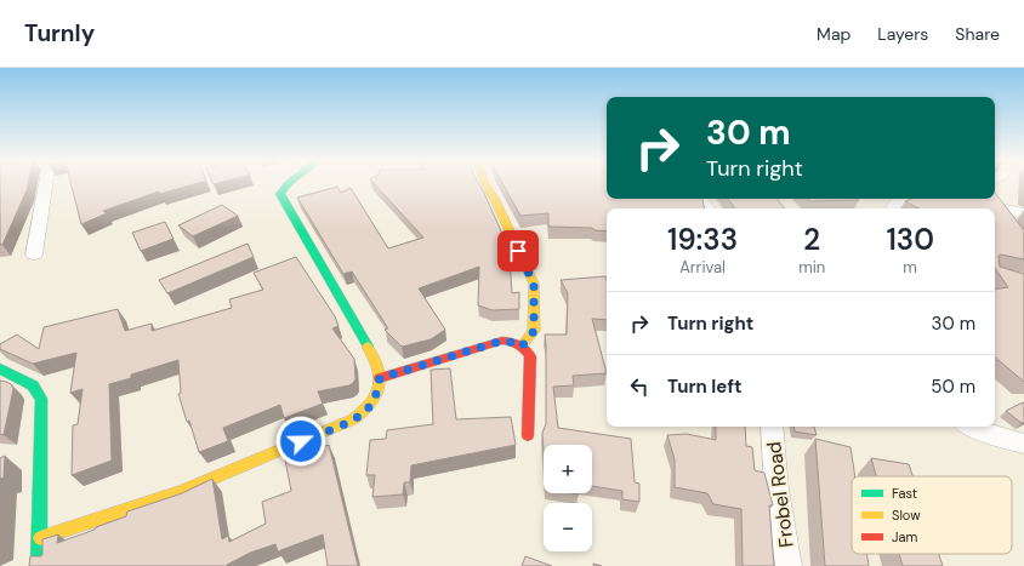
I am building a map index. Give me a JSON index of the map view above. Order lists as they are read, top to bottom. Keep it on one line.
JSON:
{"streets":{"street":["Frobel Road"]},"legend":["Fast","Slow","Jam"],"page":{"header":"Turnly","nav":["Map","Layers","Share"],"turn":["30 m","Turn right"],"eta":["19:33","Arrival","2","min","130","m"],"list":[{"name":"Turn right","value":"30 m"},{"name":"Turn left","value":"50 m"}],"map_buttons":["+","−"]}}
